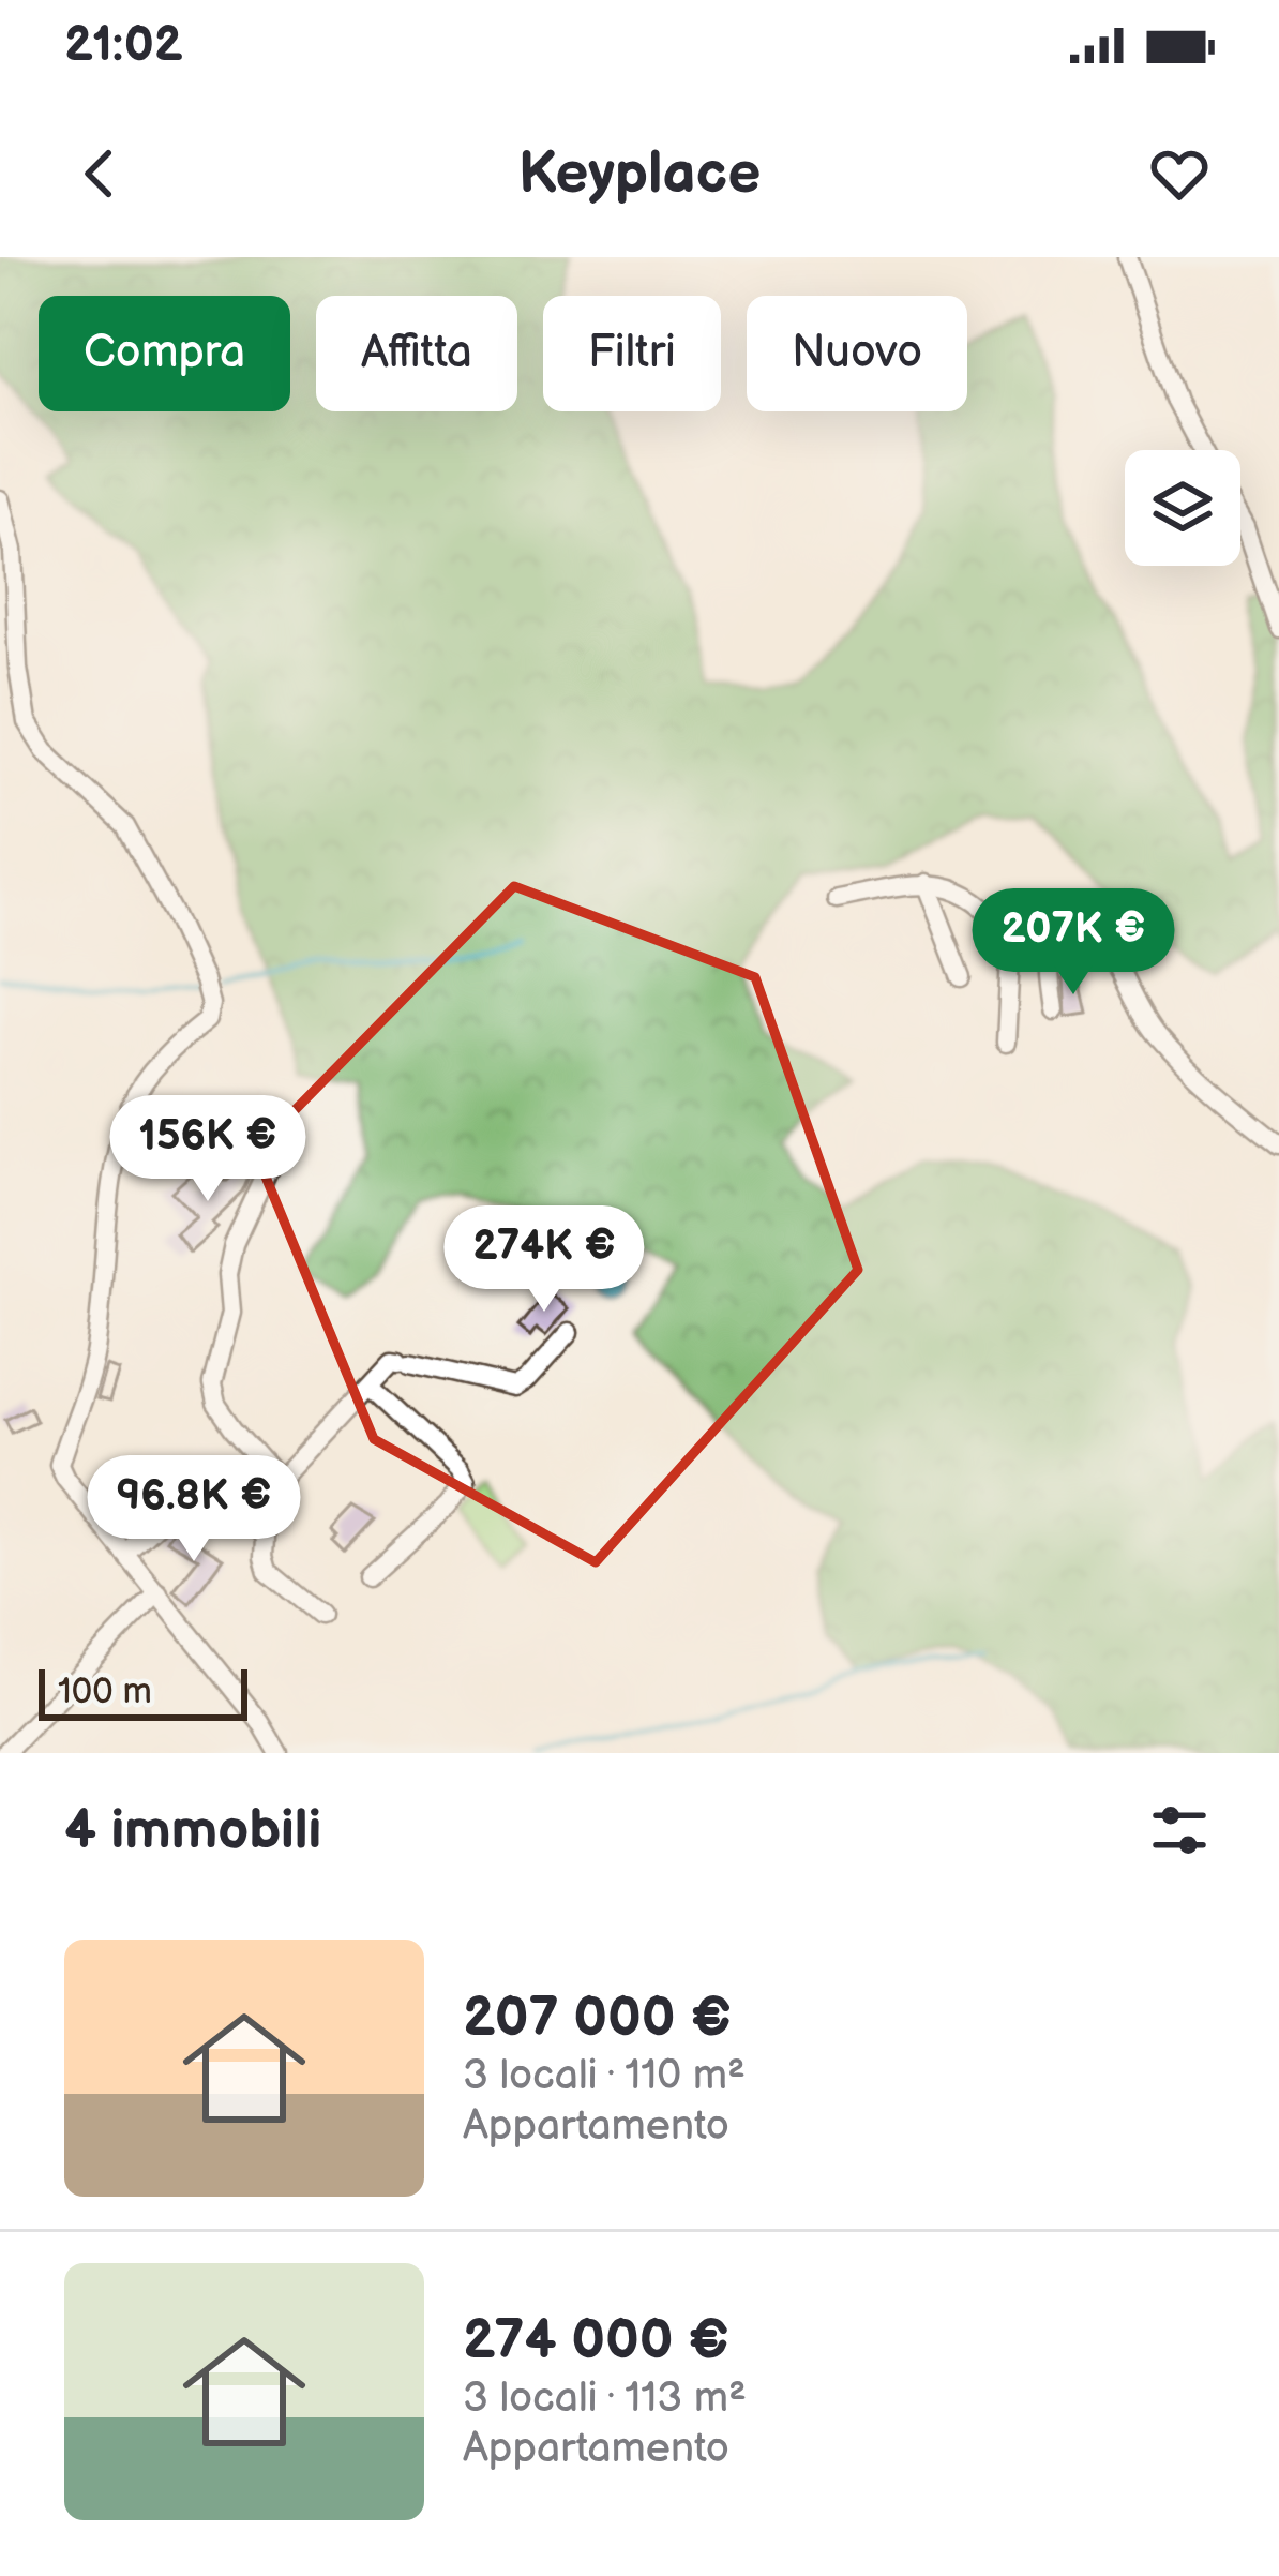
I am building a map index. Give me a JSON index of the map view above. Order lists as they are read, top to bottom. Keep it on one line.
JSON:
{"scale_bar":"100 m","page":{"status":"21:02","header":"Keyplace","chip":["Compra","Affitta","Filtri","Nuovo"],"price":["207K €","156K €","274K €","96.8K €"],"scale":"100 m","heading":"4 immobili","list":[{"name":"207 000 €","note":"3 locali · 110 m² · Appartamento"},{"name":"274 000 €","note":"3 locali · 113 m² · Appartamento"}]}}
